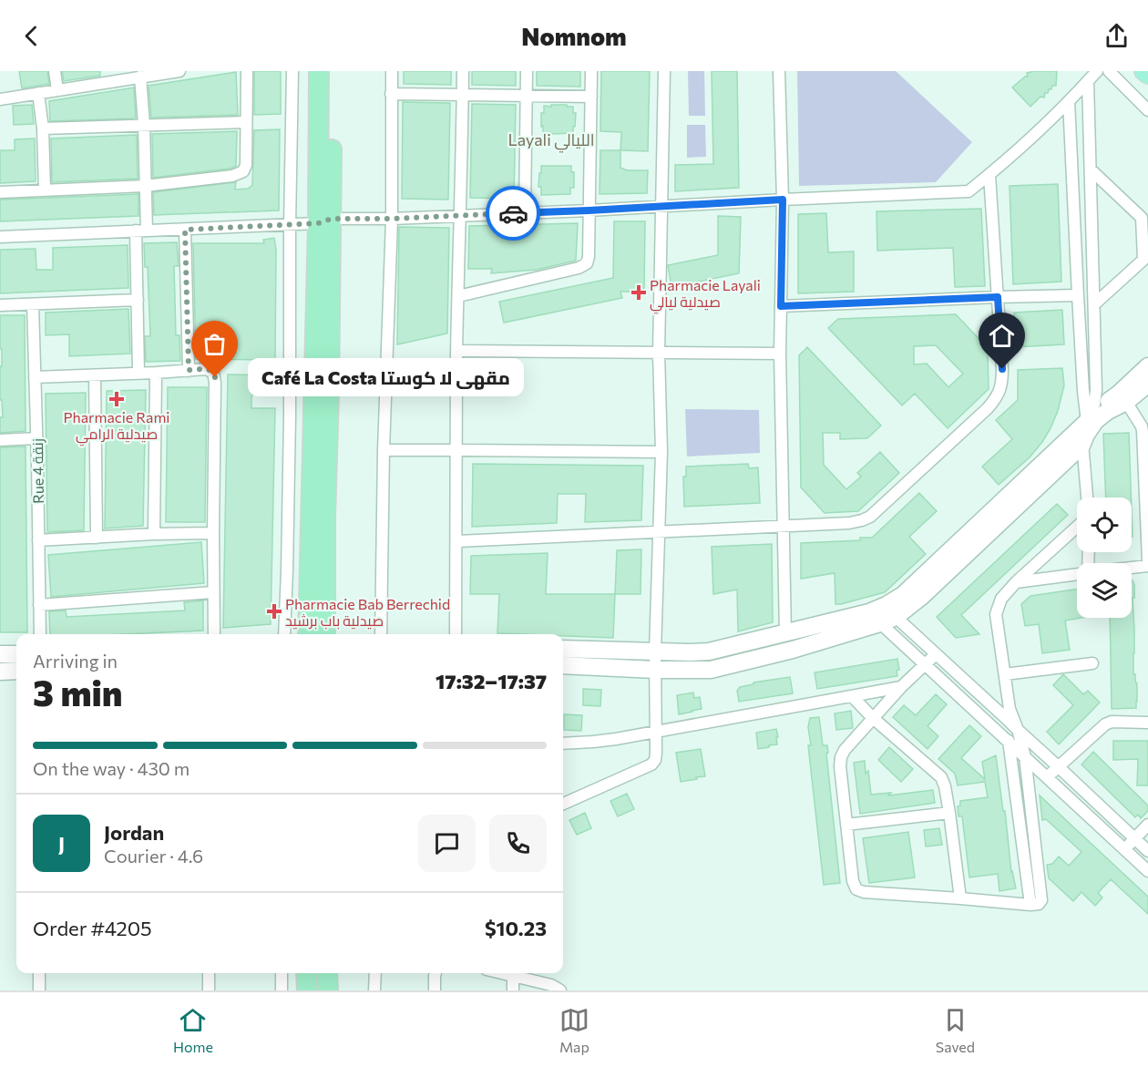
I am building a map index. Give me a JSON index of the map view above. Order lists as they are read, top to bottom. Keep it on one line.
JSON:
{"streets":{"street":["Rue 4 زنقة"]},"districts":["Layali الليالي"],"places":{"health":["Pharmacie Layali صيدلية ليالي","Pharmacie Rami صيدلية الرامي","Pharmacie Bab Berrechid صيدلية باب برشيد"],"other":["Café La Costa مقهى لا كوستا"]},"page":{"header":"Nomnom","bubble":"Café La Costa مقهى لا كوستا","heading":["3 min","Arriving in","17:32–17:37"],"panel":["Jordan","Courier · 4.6","Order #4205","$10.23"],"bar":"On the way · 430 m","round":"J","tabs":["Home","Map","Saved"]}}
